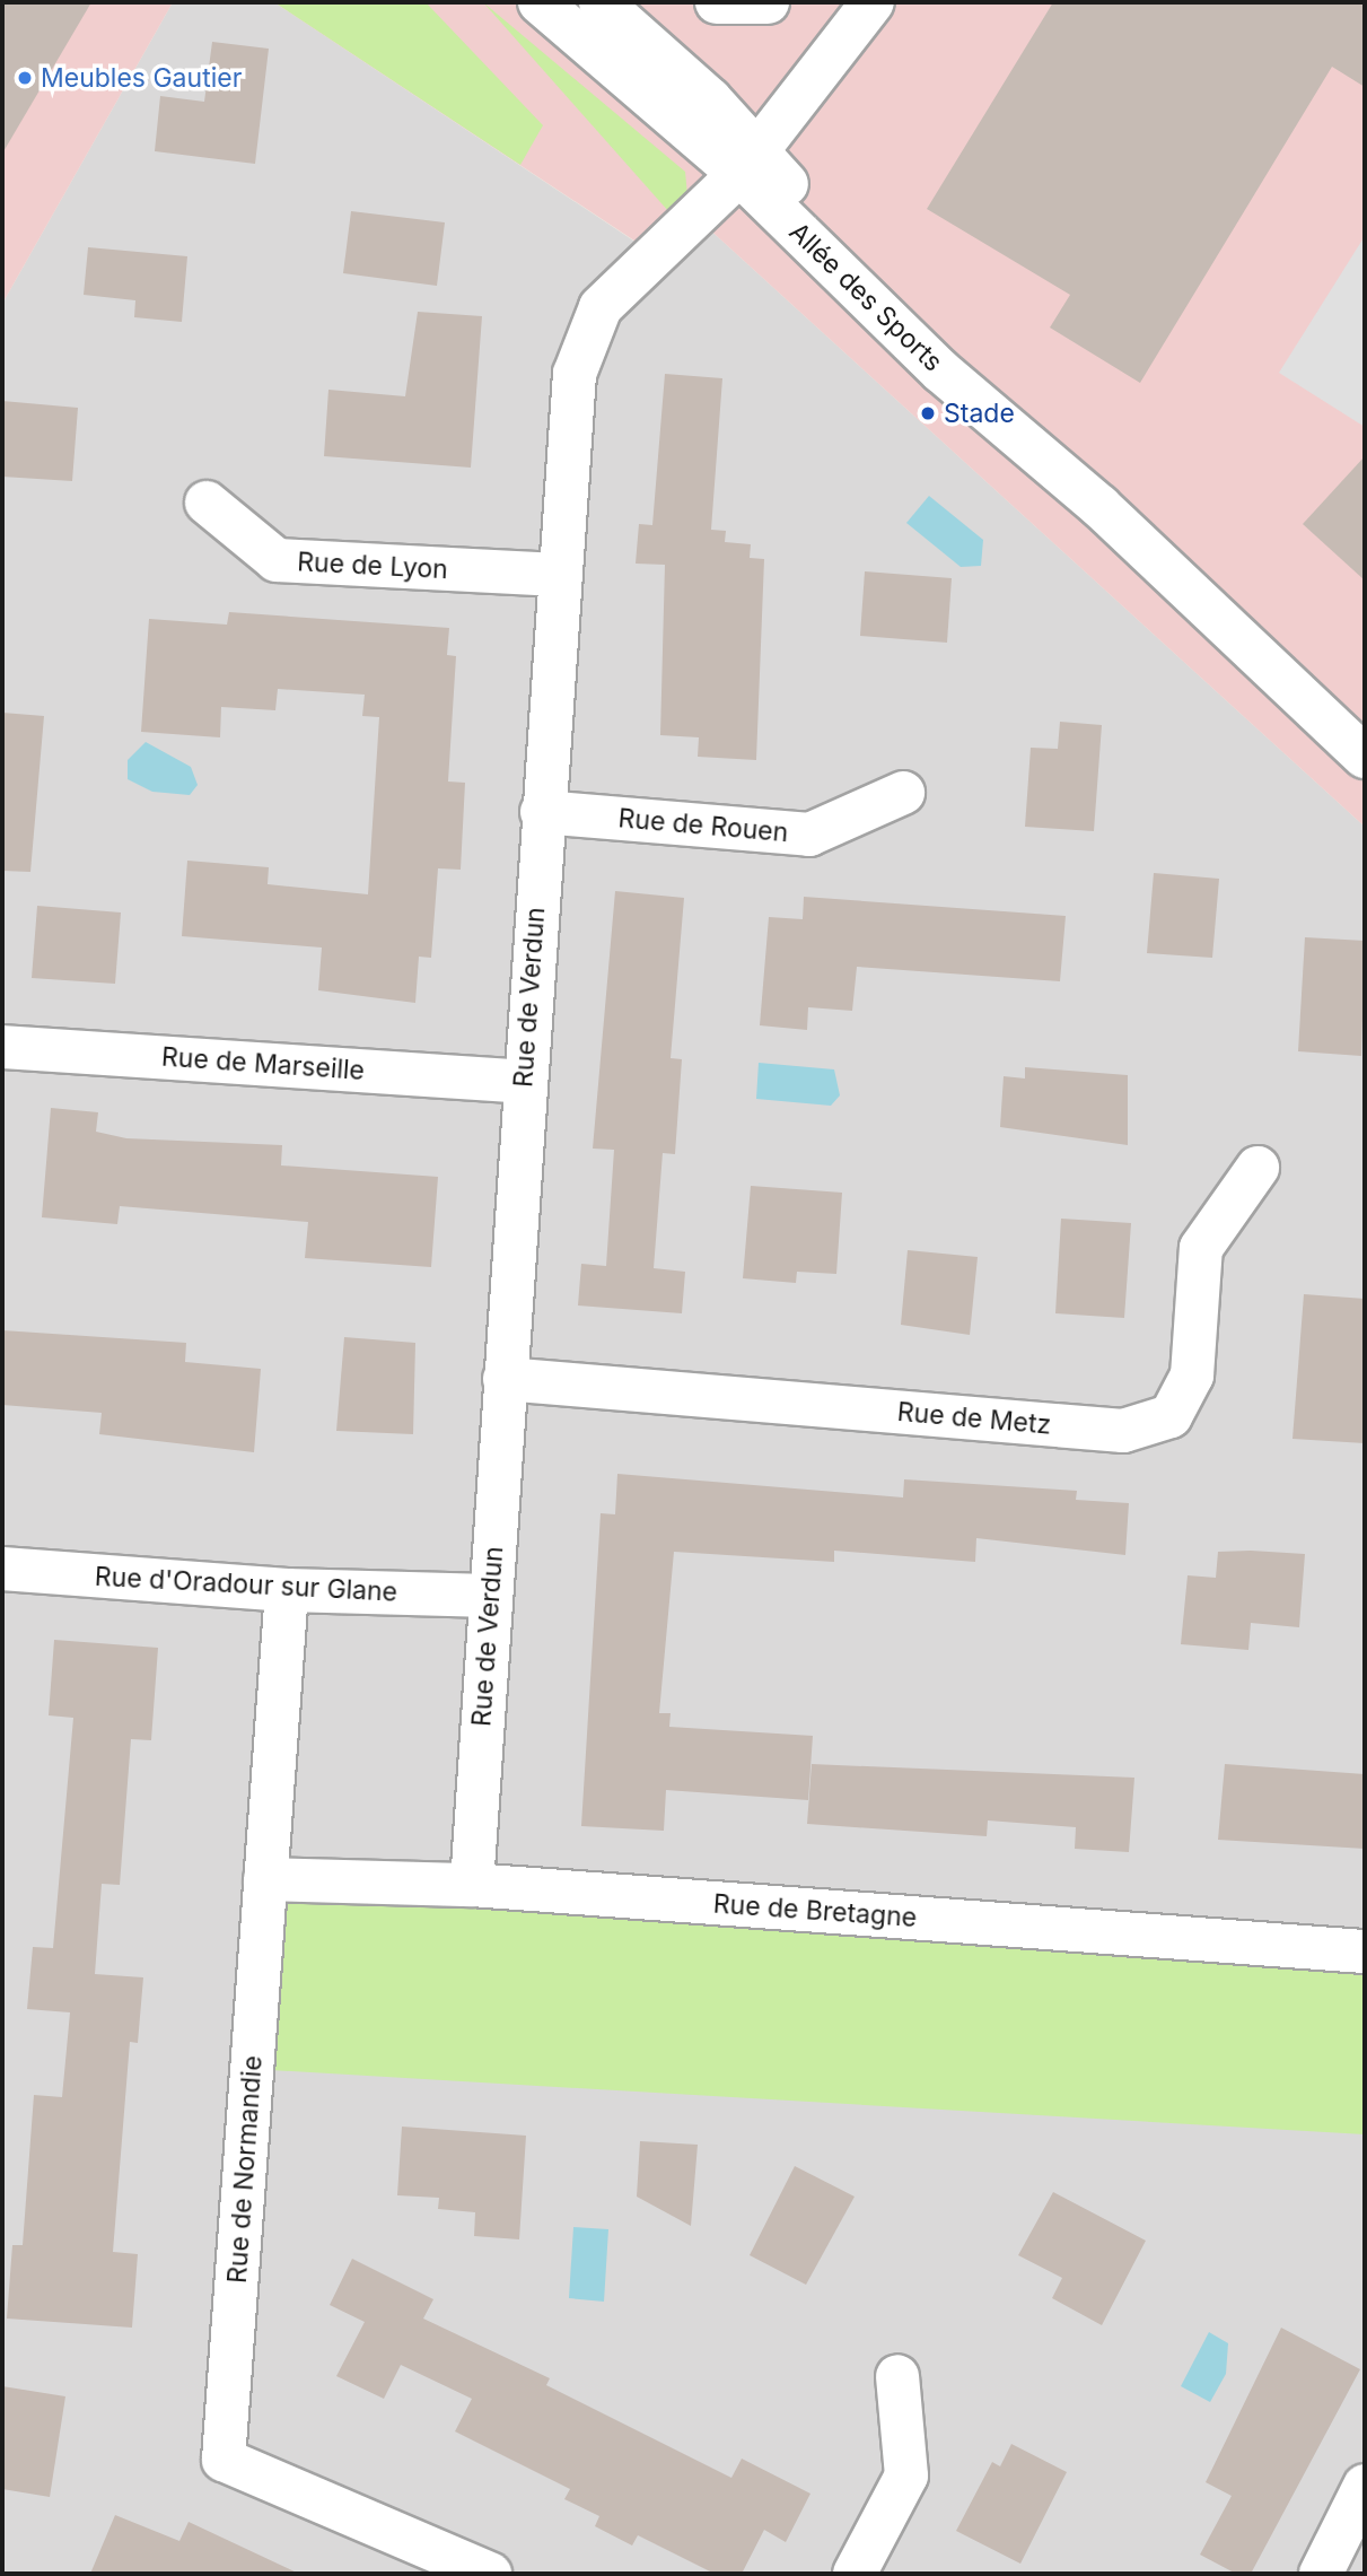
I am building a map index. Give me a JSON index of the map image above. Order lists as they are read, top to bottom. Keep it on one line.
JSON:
{"streets":{"street":["Allée des Sports","Rue de Lyon","Rue de Rouen","Rue de Verdun","Rue de Marseille","Rue de Metz","Rue d'Oradour sur Glane","Rue de Bretagne","Rue de Normandie"]},"crossings":[["Allée des Sports","Rue de Verdun"],["Rue de Lyon","Rue de Verdun"],["Rue de Rouen","Rue de Verdun"],["Rue de Verdun","Rue de Marseille"],["Rue de Verdun","Rue de Metz"],["Rue de Verdun","Rue d'Oradour sur Glane"],["Rue de Verdun","Rue de Bretagne"],["Rue d'Oradour sur Glane","Rue de Normandie"],["Rue de Bretagne","Rue de Normandie"]],"places":["Meubles Gautier","Stade"]}
